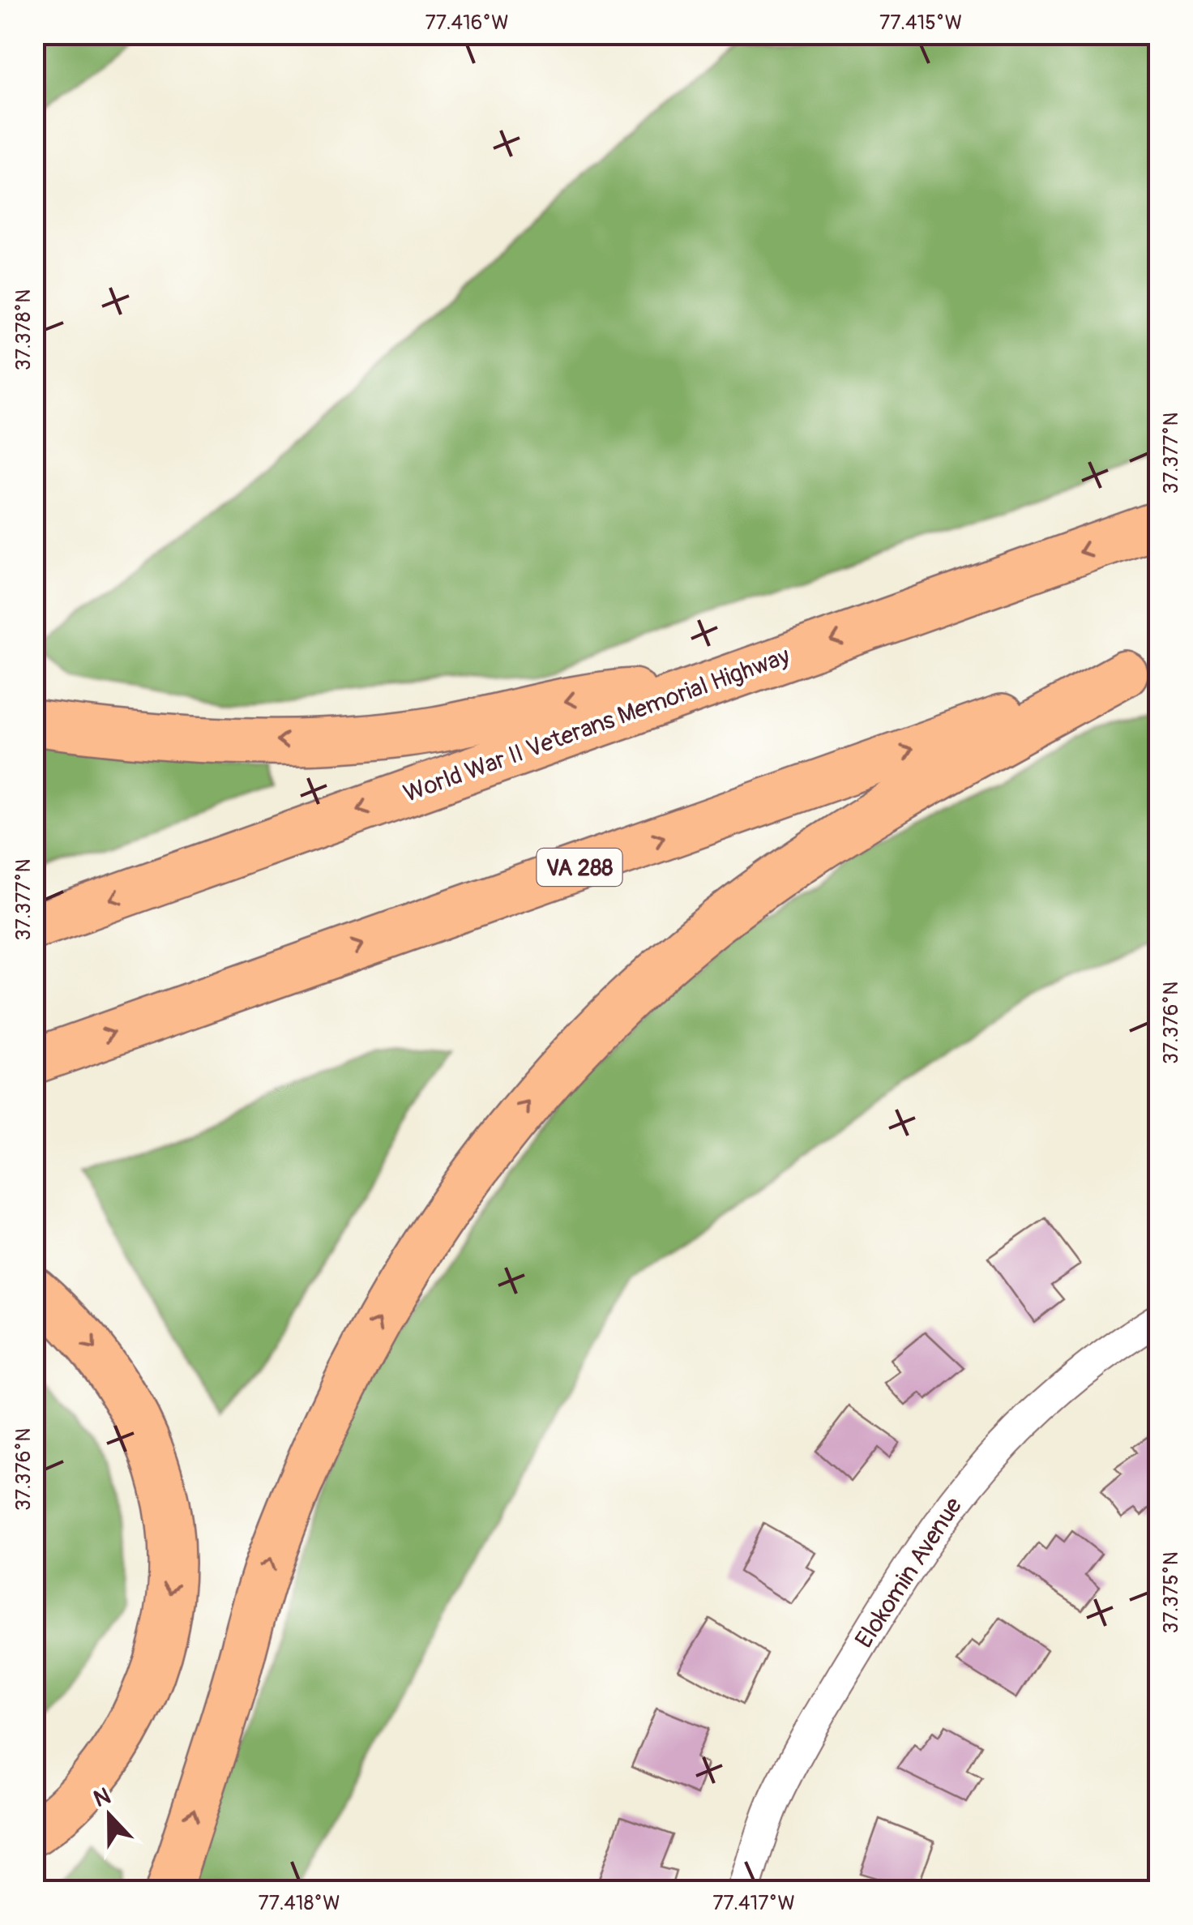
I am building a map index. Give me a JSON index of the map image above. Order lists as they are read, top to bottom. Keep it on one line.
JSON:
{"streets":{"highway":["World War II Veterans Memorial Highway","VA 288"],"street":["Elokomin Avenue"]},"north":"top","coordinates":["77.416°W","77.415°W","37.378°N","37.377°N","37.376°N","37.375°N","77.418°W","77.417°W"]}
